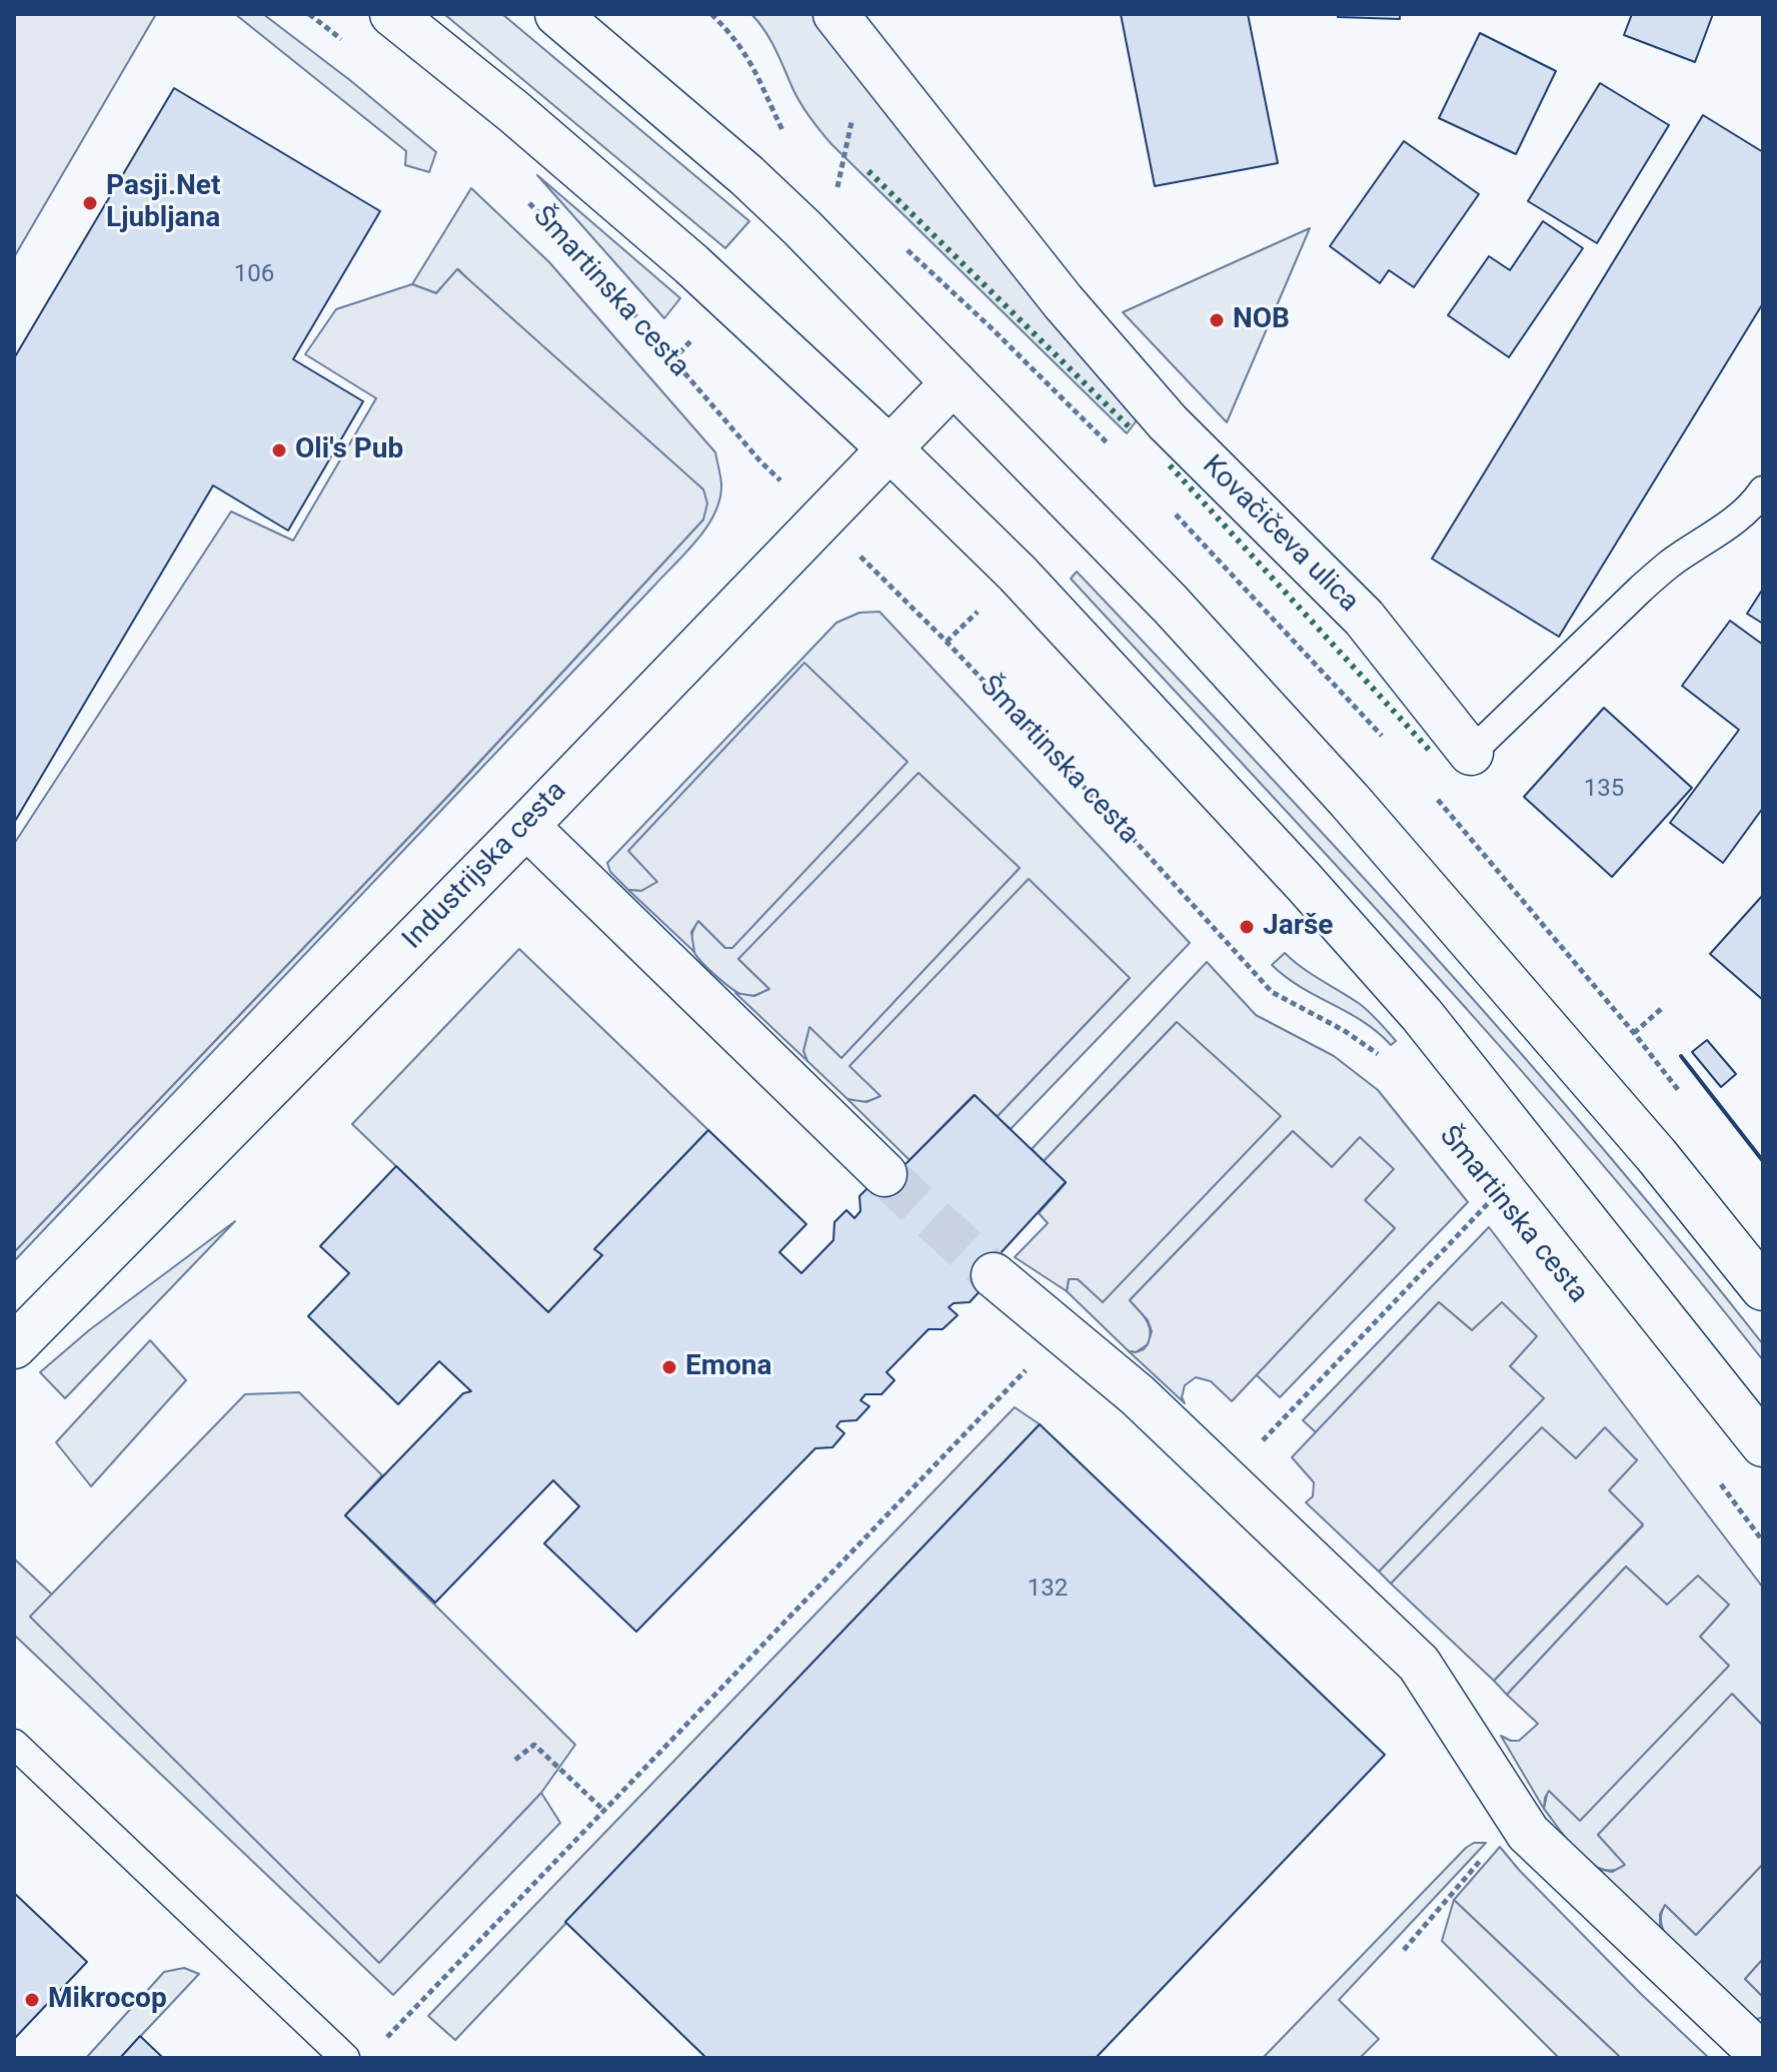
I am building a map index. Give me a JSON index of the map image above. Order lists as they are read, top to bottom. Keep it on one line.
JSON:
{"streets":{"street":["Šmartinska cesta","Kovačičeva ulica","Industrijska cesta"]},"crossings":[["Šmartinska cesta","Industrijska cesta"]],"places":["Pasji.Net Ljubljana","NOB","Oli's Pub","Jarše","Emona","Mikrocop"],"house_numbers":["106","135","132"]}
